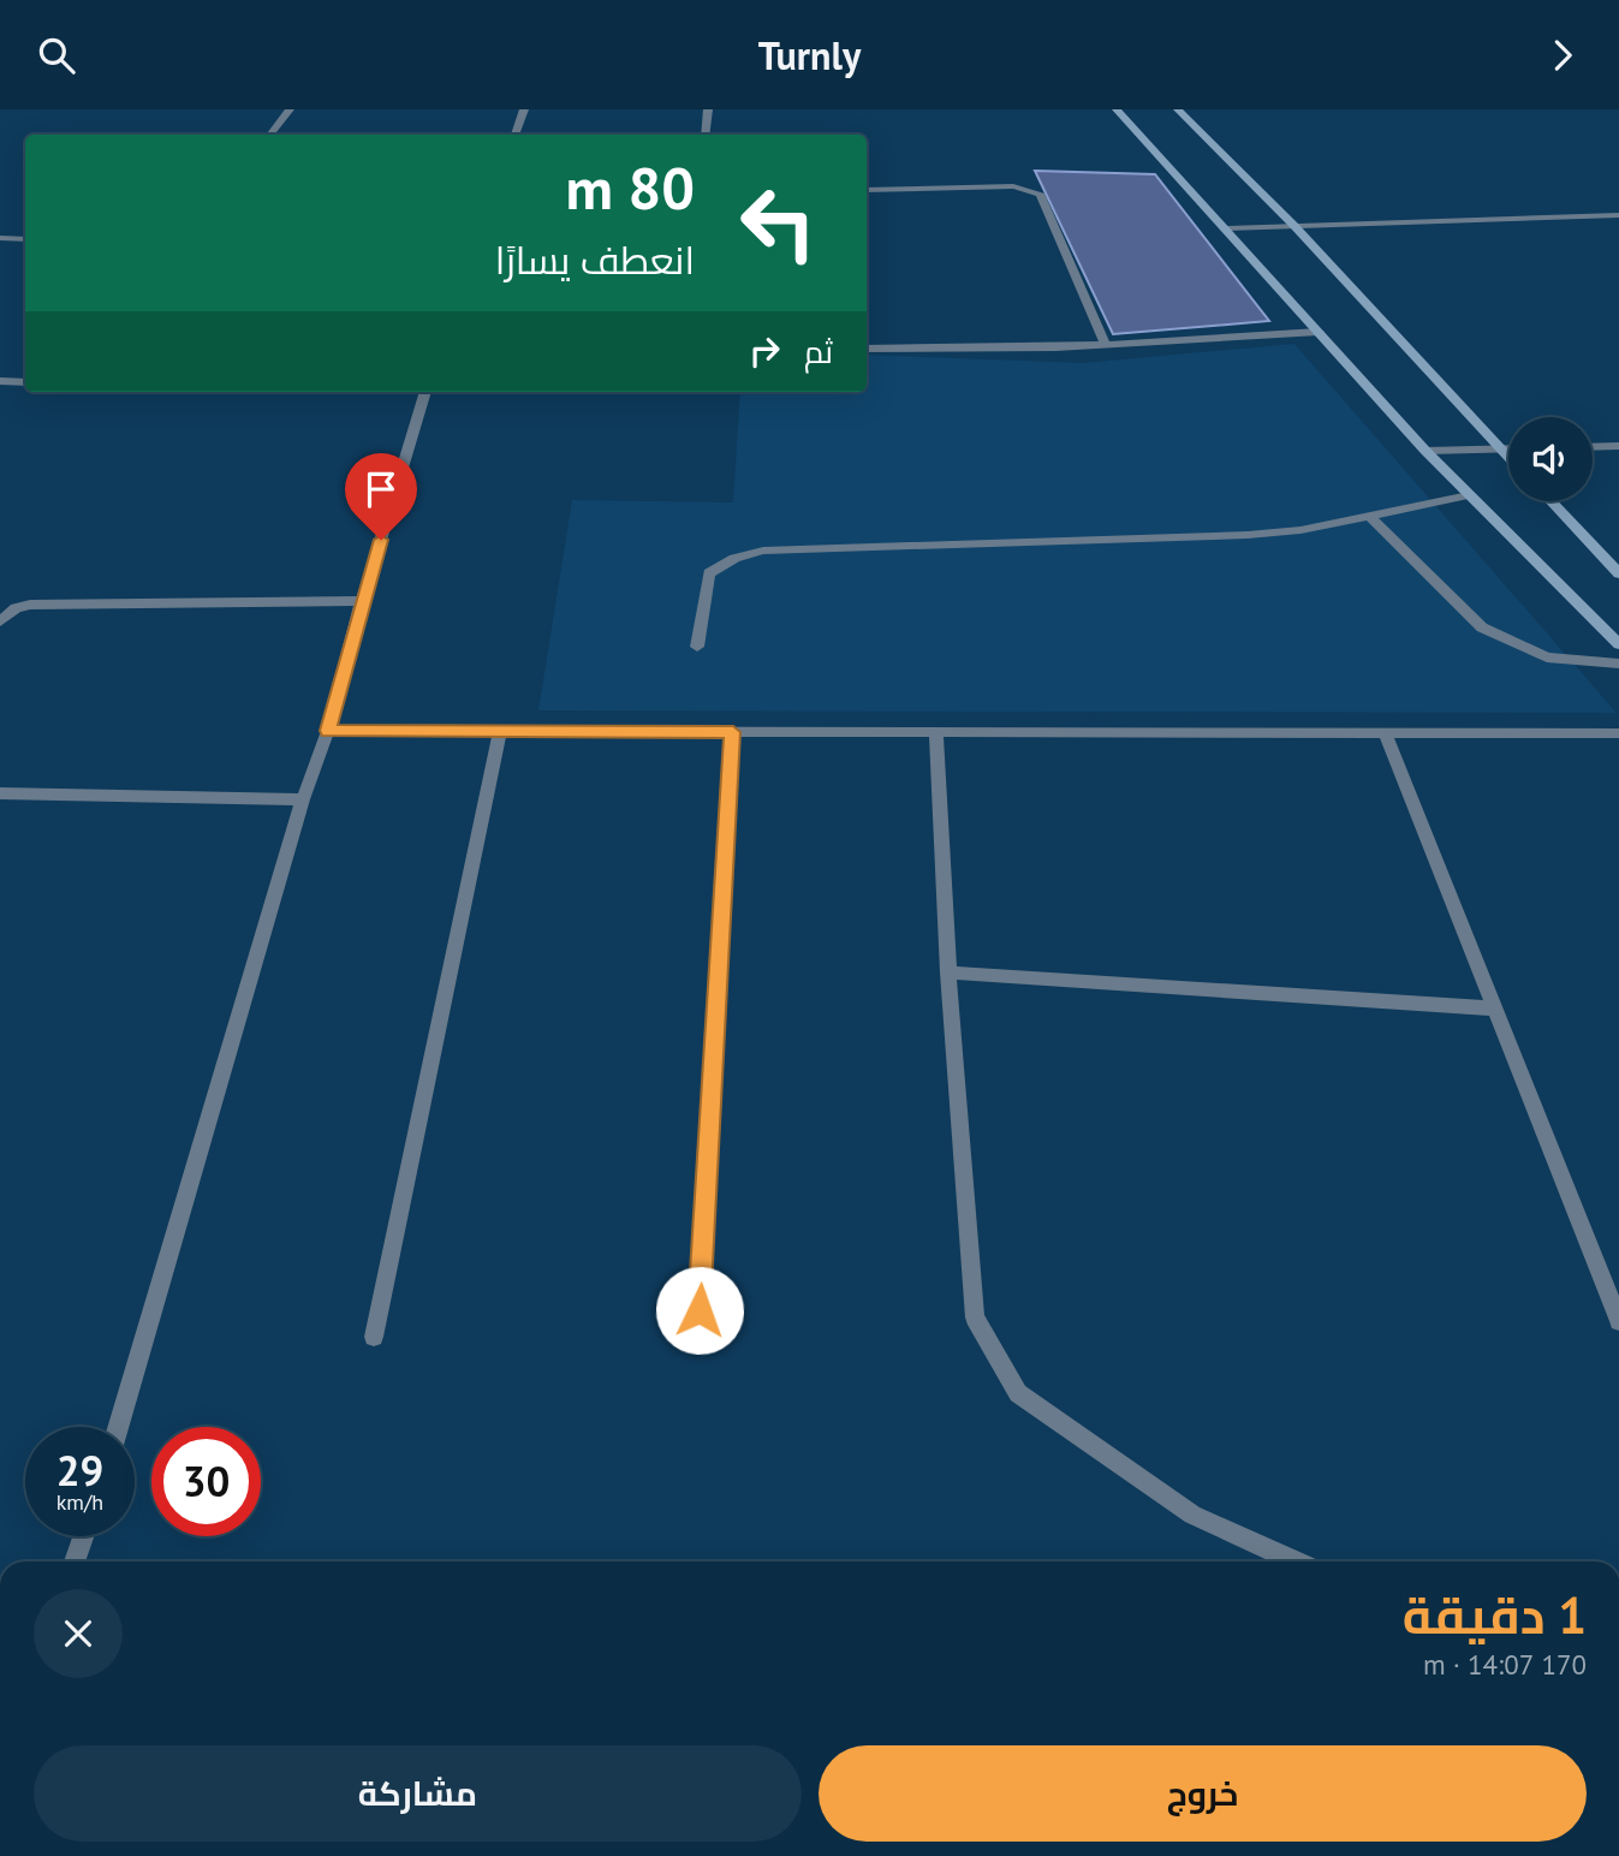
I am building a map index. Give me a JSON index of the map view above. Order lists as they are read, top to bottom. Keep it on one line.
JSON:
{"page":{"header":"Turnly","turn":["80 m","انعطف يسارًا"],"then":"ثم","speed":"29 km/h","limit":"30","heading":["1 دقيقة","170 m · 14:07"],"buttons":["خروج","مشاركة"]}}
